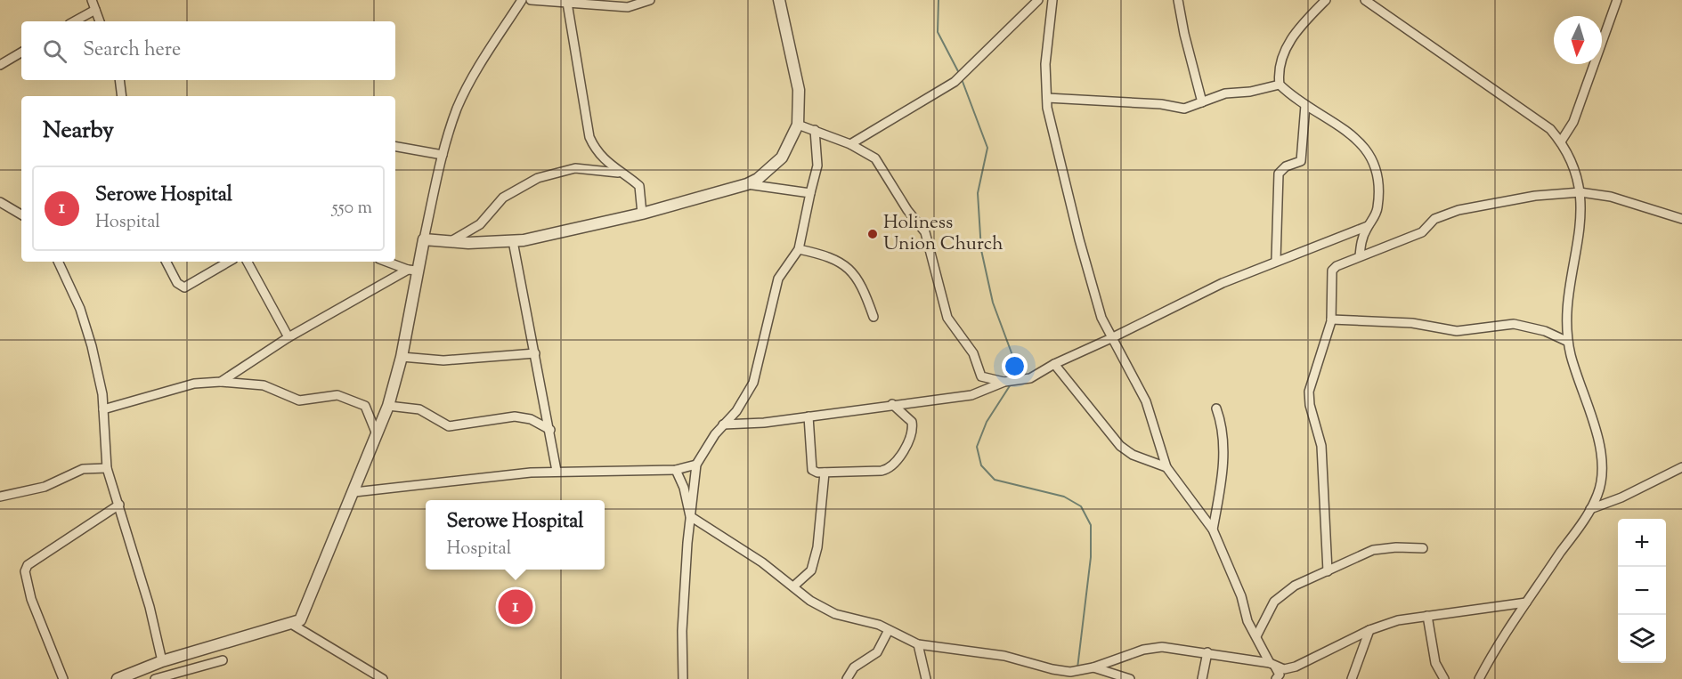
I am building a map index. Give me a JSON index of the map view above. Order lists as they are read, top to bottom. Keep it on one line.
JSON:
{"places":["Holiness Union Church"],"north":"bottom","page":{"search":"Search here","heading":"Nearby","list":[{"mark":"1","name":"Serowe Hospital","note":"Hospital","value":"550 m"}],"popup":["Serowe Hospital","Hospital"],"map_buttons":["+","−"],"pins":"1"}}
